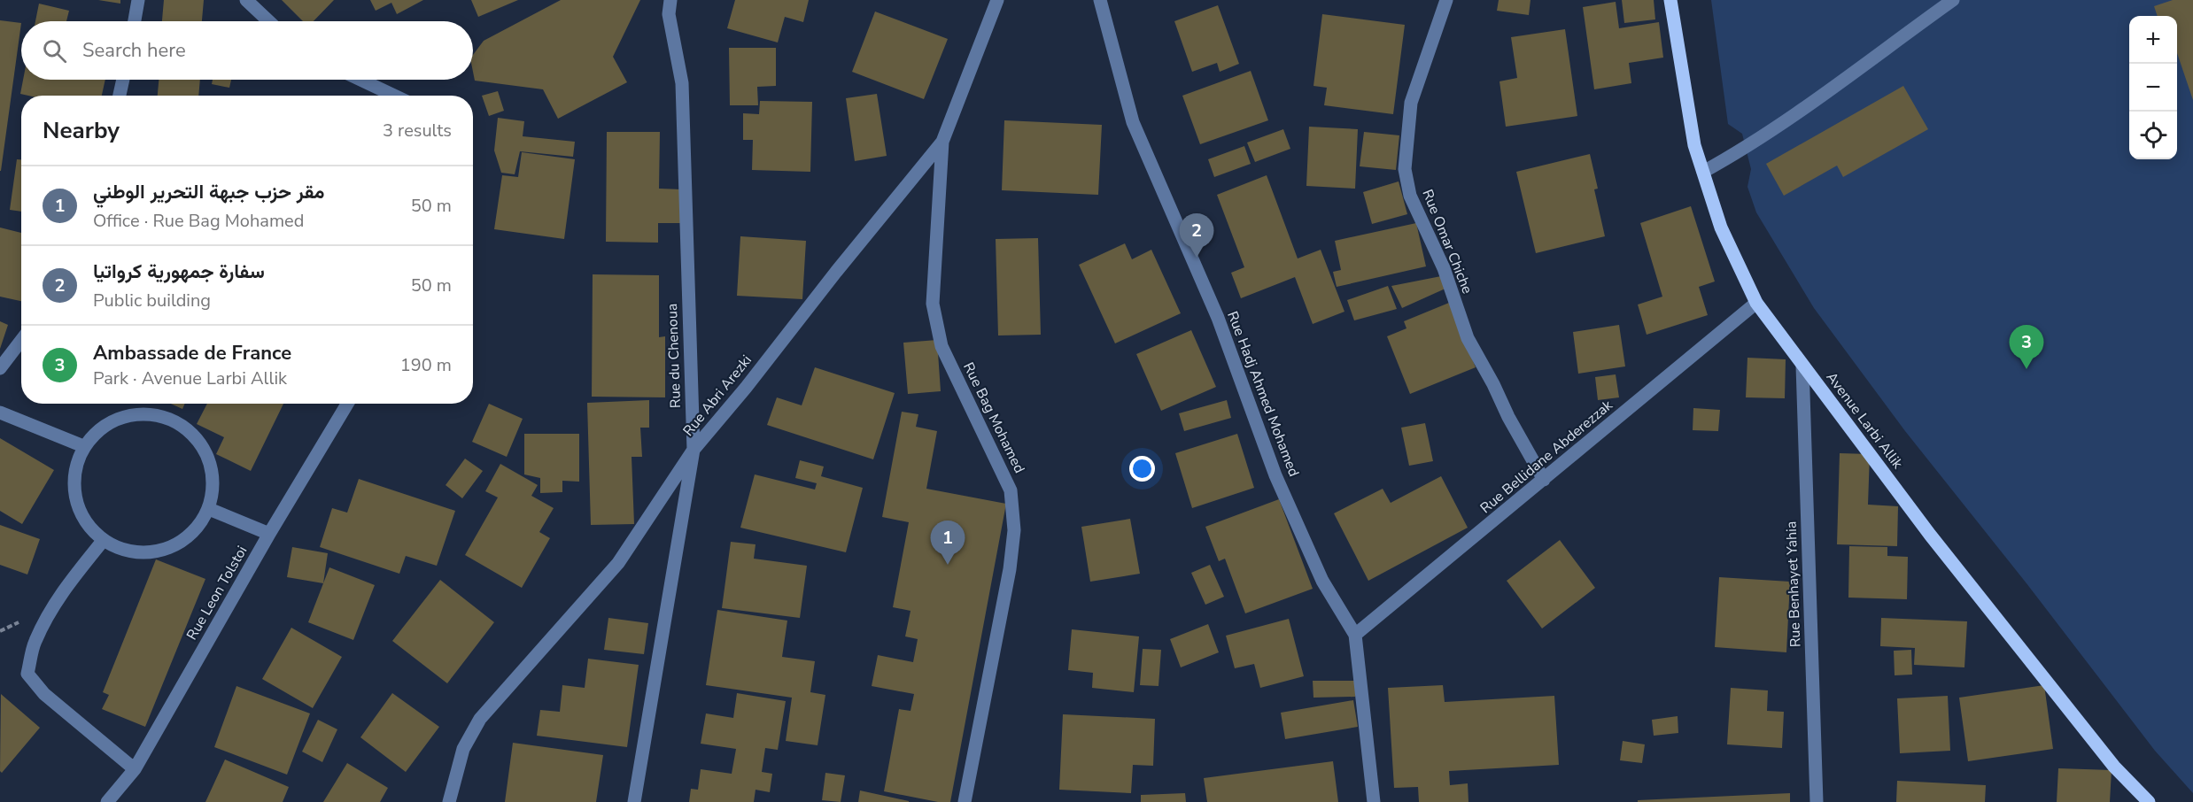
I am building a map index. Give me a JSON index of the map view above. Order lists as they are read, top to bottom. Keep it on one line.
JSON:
{"streets":{"main road":["Avenue Larbi Allik"],"street":["Rue Omar Chiche","Rue du Chenoua","Rue Hadj Ahmed Mohamed","Rue Abri Arezki","Rue Bag Mohamed","Rue Bellidane Abderezzak","Rue Benhayet Yahia","Rue Leon Tolstoi"]},"crossings":[["Rue Omar Chiche","Rue Bellidane Abderezzak"],["Rue du Chenoua","Rue Abri Arezki"],["Rue Hadj Ahmed Mohamed","Rue Bellidane Abderezzak"],["Rue Abri Arezki","Rue Bag Mohamed"],["Avenue Larbi Allik","Rue Bellidane Abderezzak"],["Avenue Larbi Allik","Rue Benhayet Yahia"]],"page":{"map_buttons":["+","−"],"search":"Search here","heading":["Nearby","3 results"],"list":[{"mark":"1","name":"مقر حزب جبهة التحرير الوطني","note":"Office · Rue Bag Mohamed","value":"50 m"},{"mark":"2","name":"سفارة جمهورية كرواتيا","note":"Public building","value":"50 m"},{"mark":"3","name":"Ambassade de France","note":"Park · Avenue Larbi Allik","value":"190 m"}],"pins":["2","3","1"]}}
